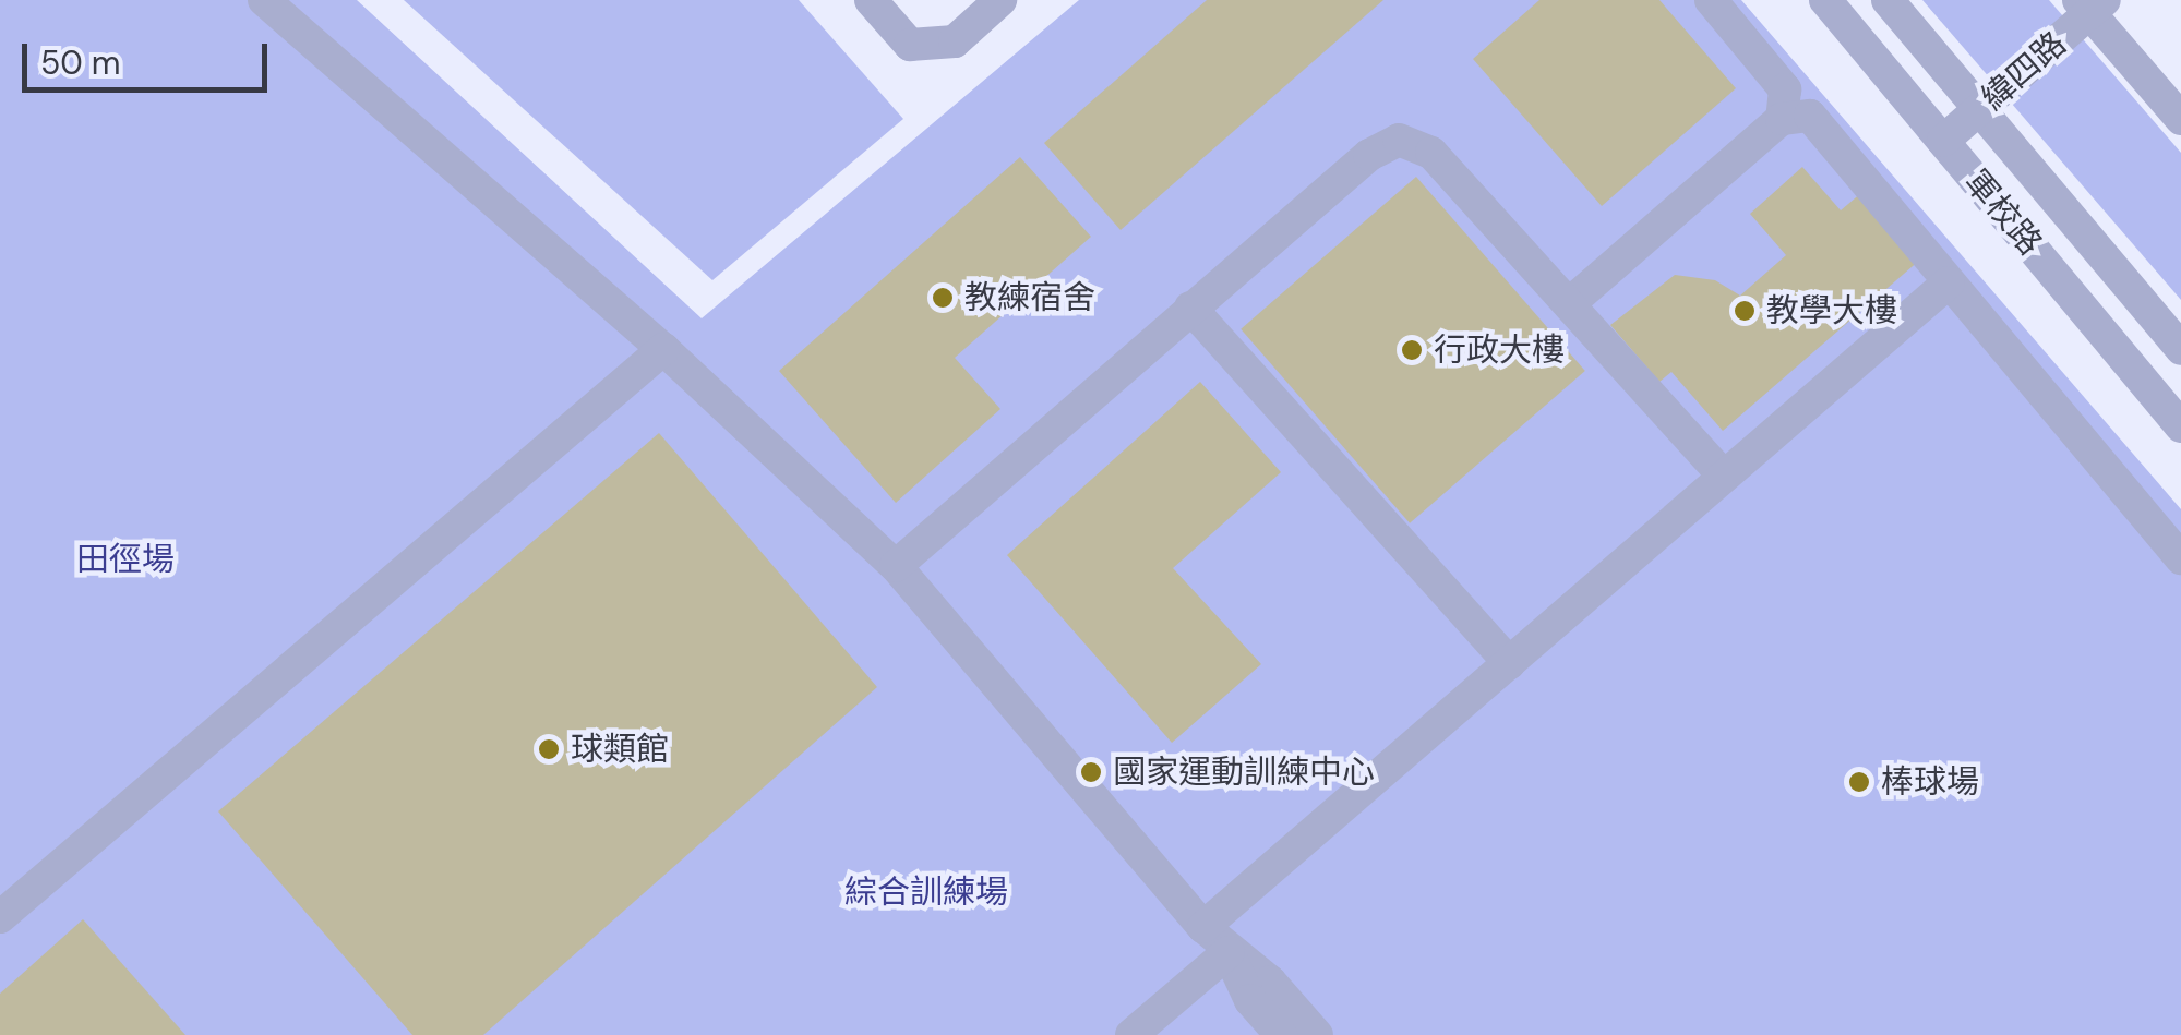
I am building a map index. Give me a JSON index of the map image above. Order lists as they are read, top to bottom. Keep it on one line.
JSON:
{"streets":{"street":["緯四路","軍校路"]},"crossings":[["緯四路","軍校路"]],"parks":["田徑場","綜合訓練場"],"places":["教練宿舍","教學大樓","行政大樓","球類館","國家運動訓練中心","棒球場"],"scale_bar":"50 m"}
